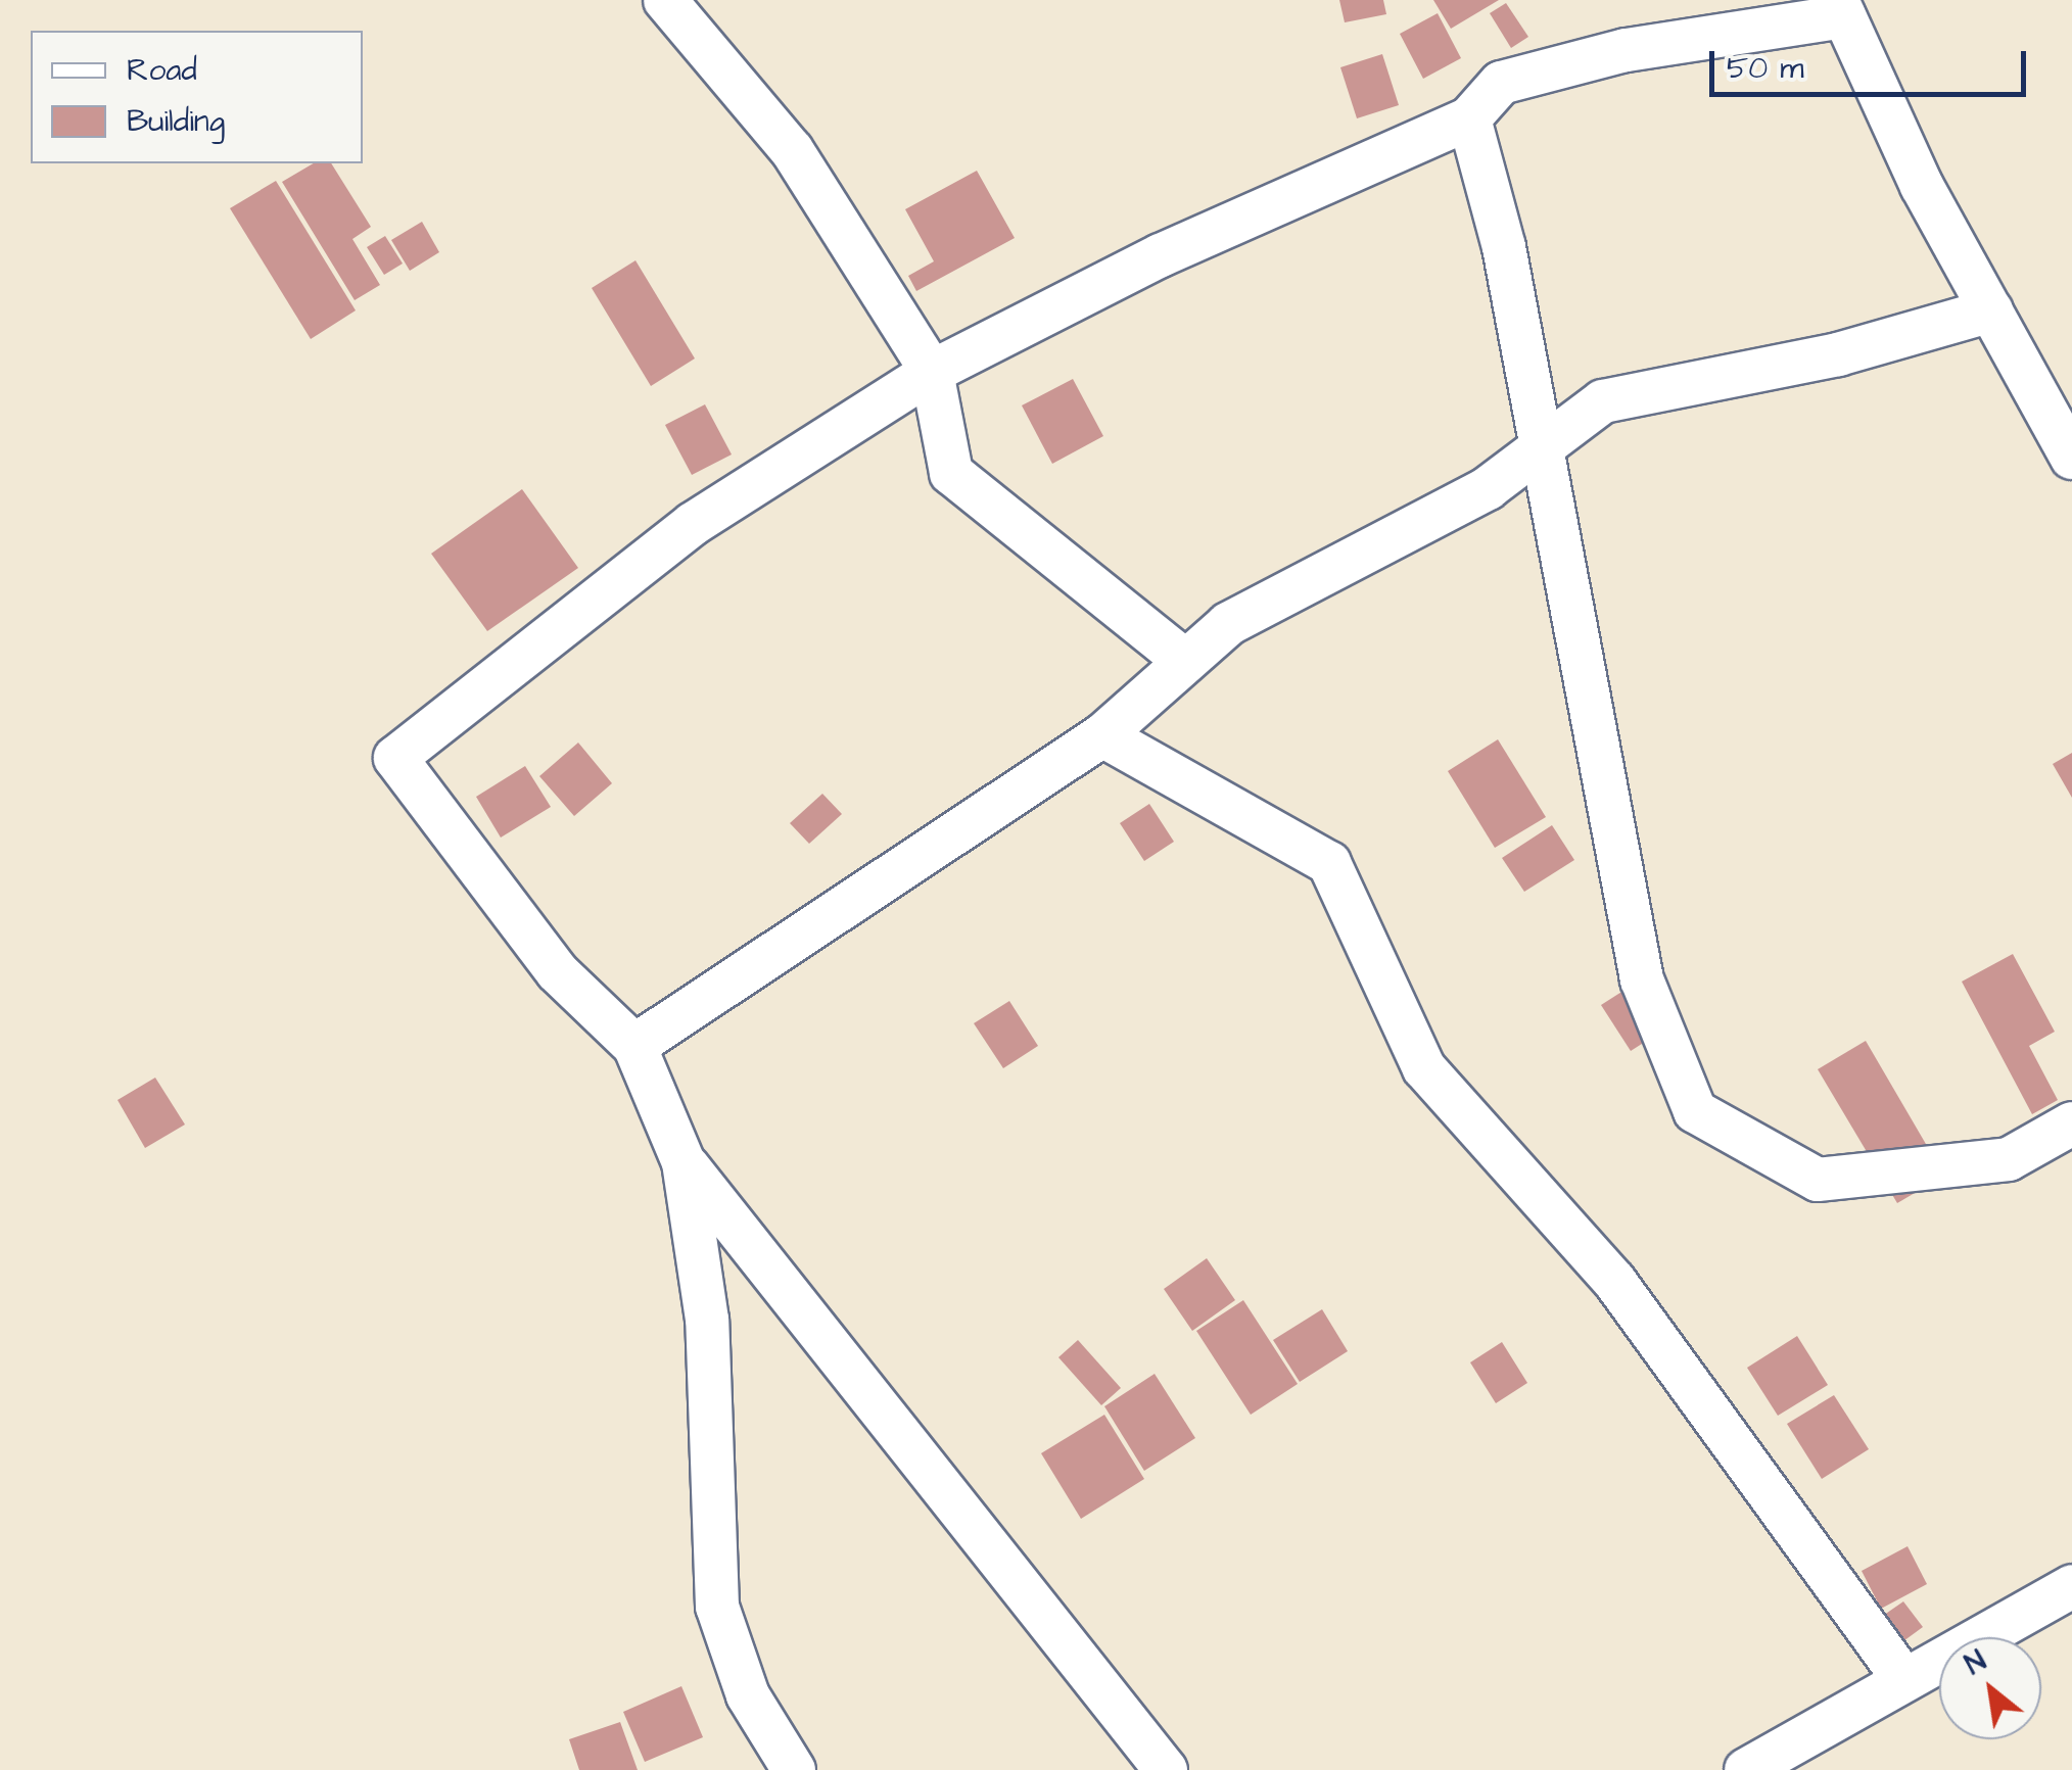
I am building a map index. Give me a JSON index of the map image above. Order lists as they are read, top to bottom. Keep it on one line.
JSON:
{"legend":["Road","Building"],"scale_bar":"50 m","north":"top left"}
